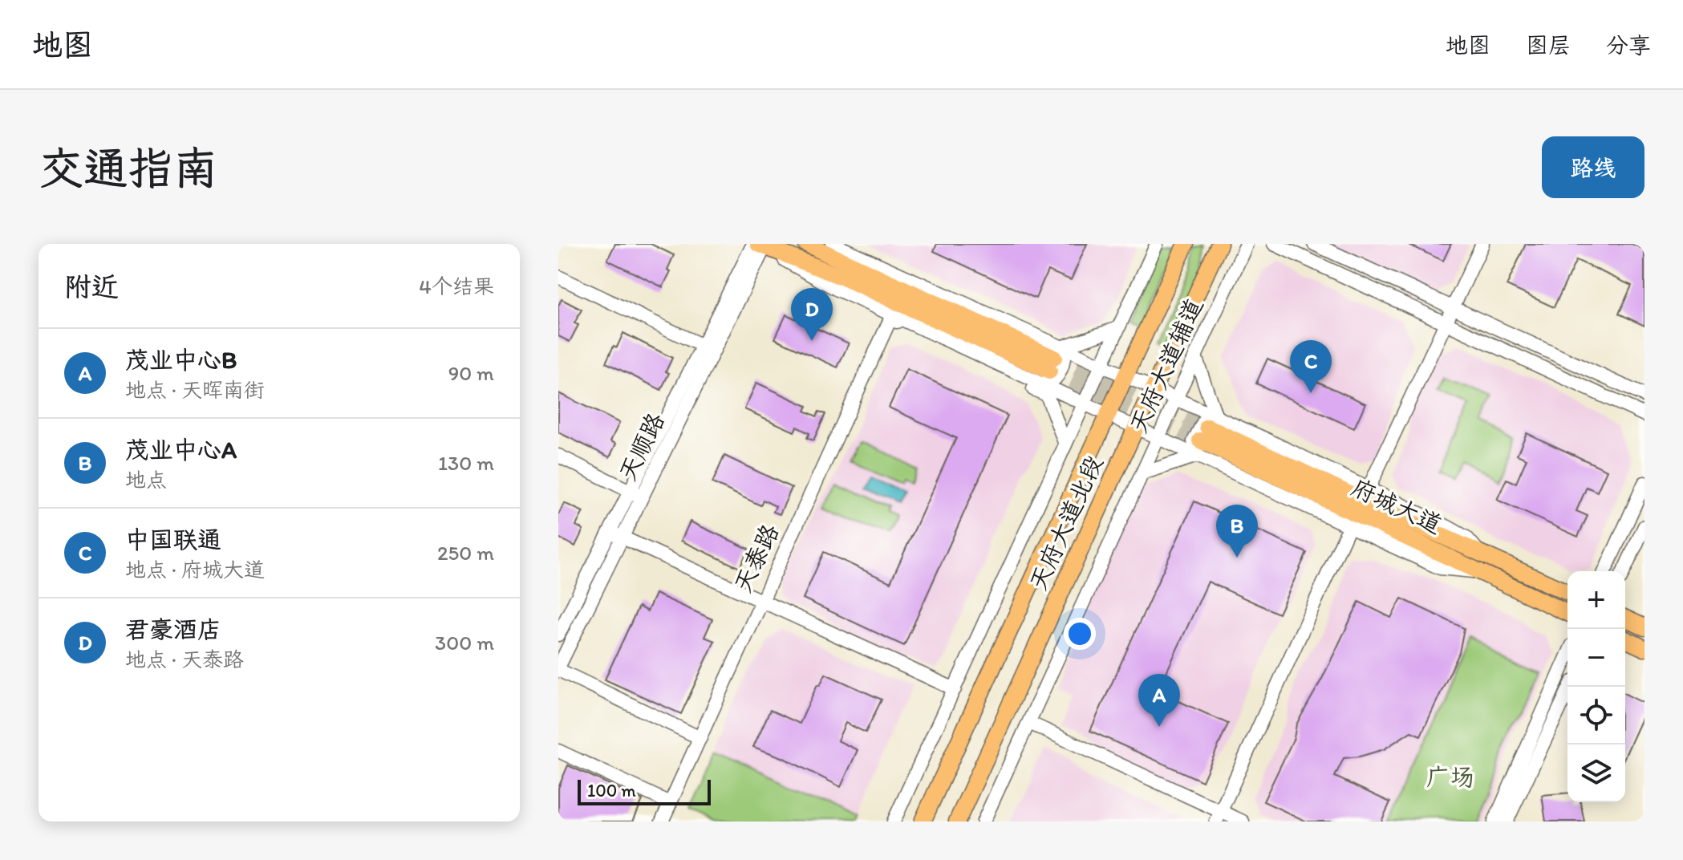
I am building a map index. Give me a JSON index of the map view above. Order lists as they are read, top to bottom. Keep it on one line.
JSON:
{"streets":{"main road":["府城大道","天府大道北段"],"street":["天府大道辅道","天顺路","天泰路"]},"parks":["广场"],"scale_bar":"100 m","page":{"header":"地图","nav":["地图","图层","分享"],"buttons":"路线","title":"交通指南","heading":["附近","4个结果"],"pins":["D","C","B","A"],"list":[{"mark":"A","name":"茂业中心B","note":"地点 · 天晖南街","value":"90 m"},{"mark":"B","name":"茂业中心A","note":"地点","value":"130 m"},{"mark":"C","name":"中国联通","note":"地点 · 府城大道","value":"250 m"},{"mark":"D","name":"君豪酒店","note":"地点 · 天泰路","value":"300 m"}],"map_buttons":["+","−"],"scale":"100 m"}}
